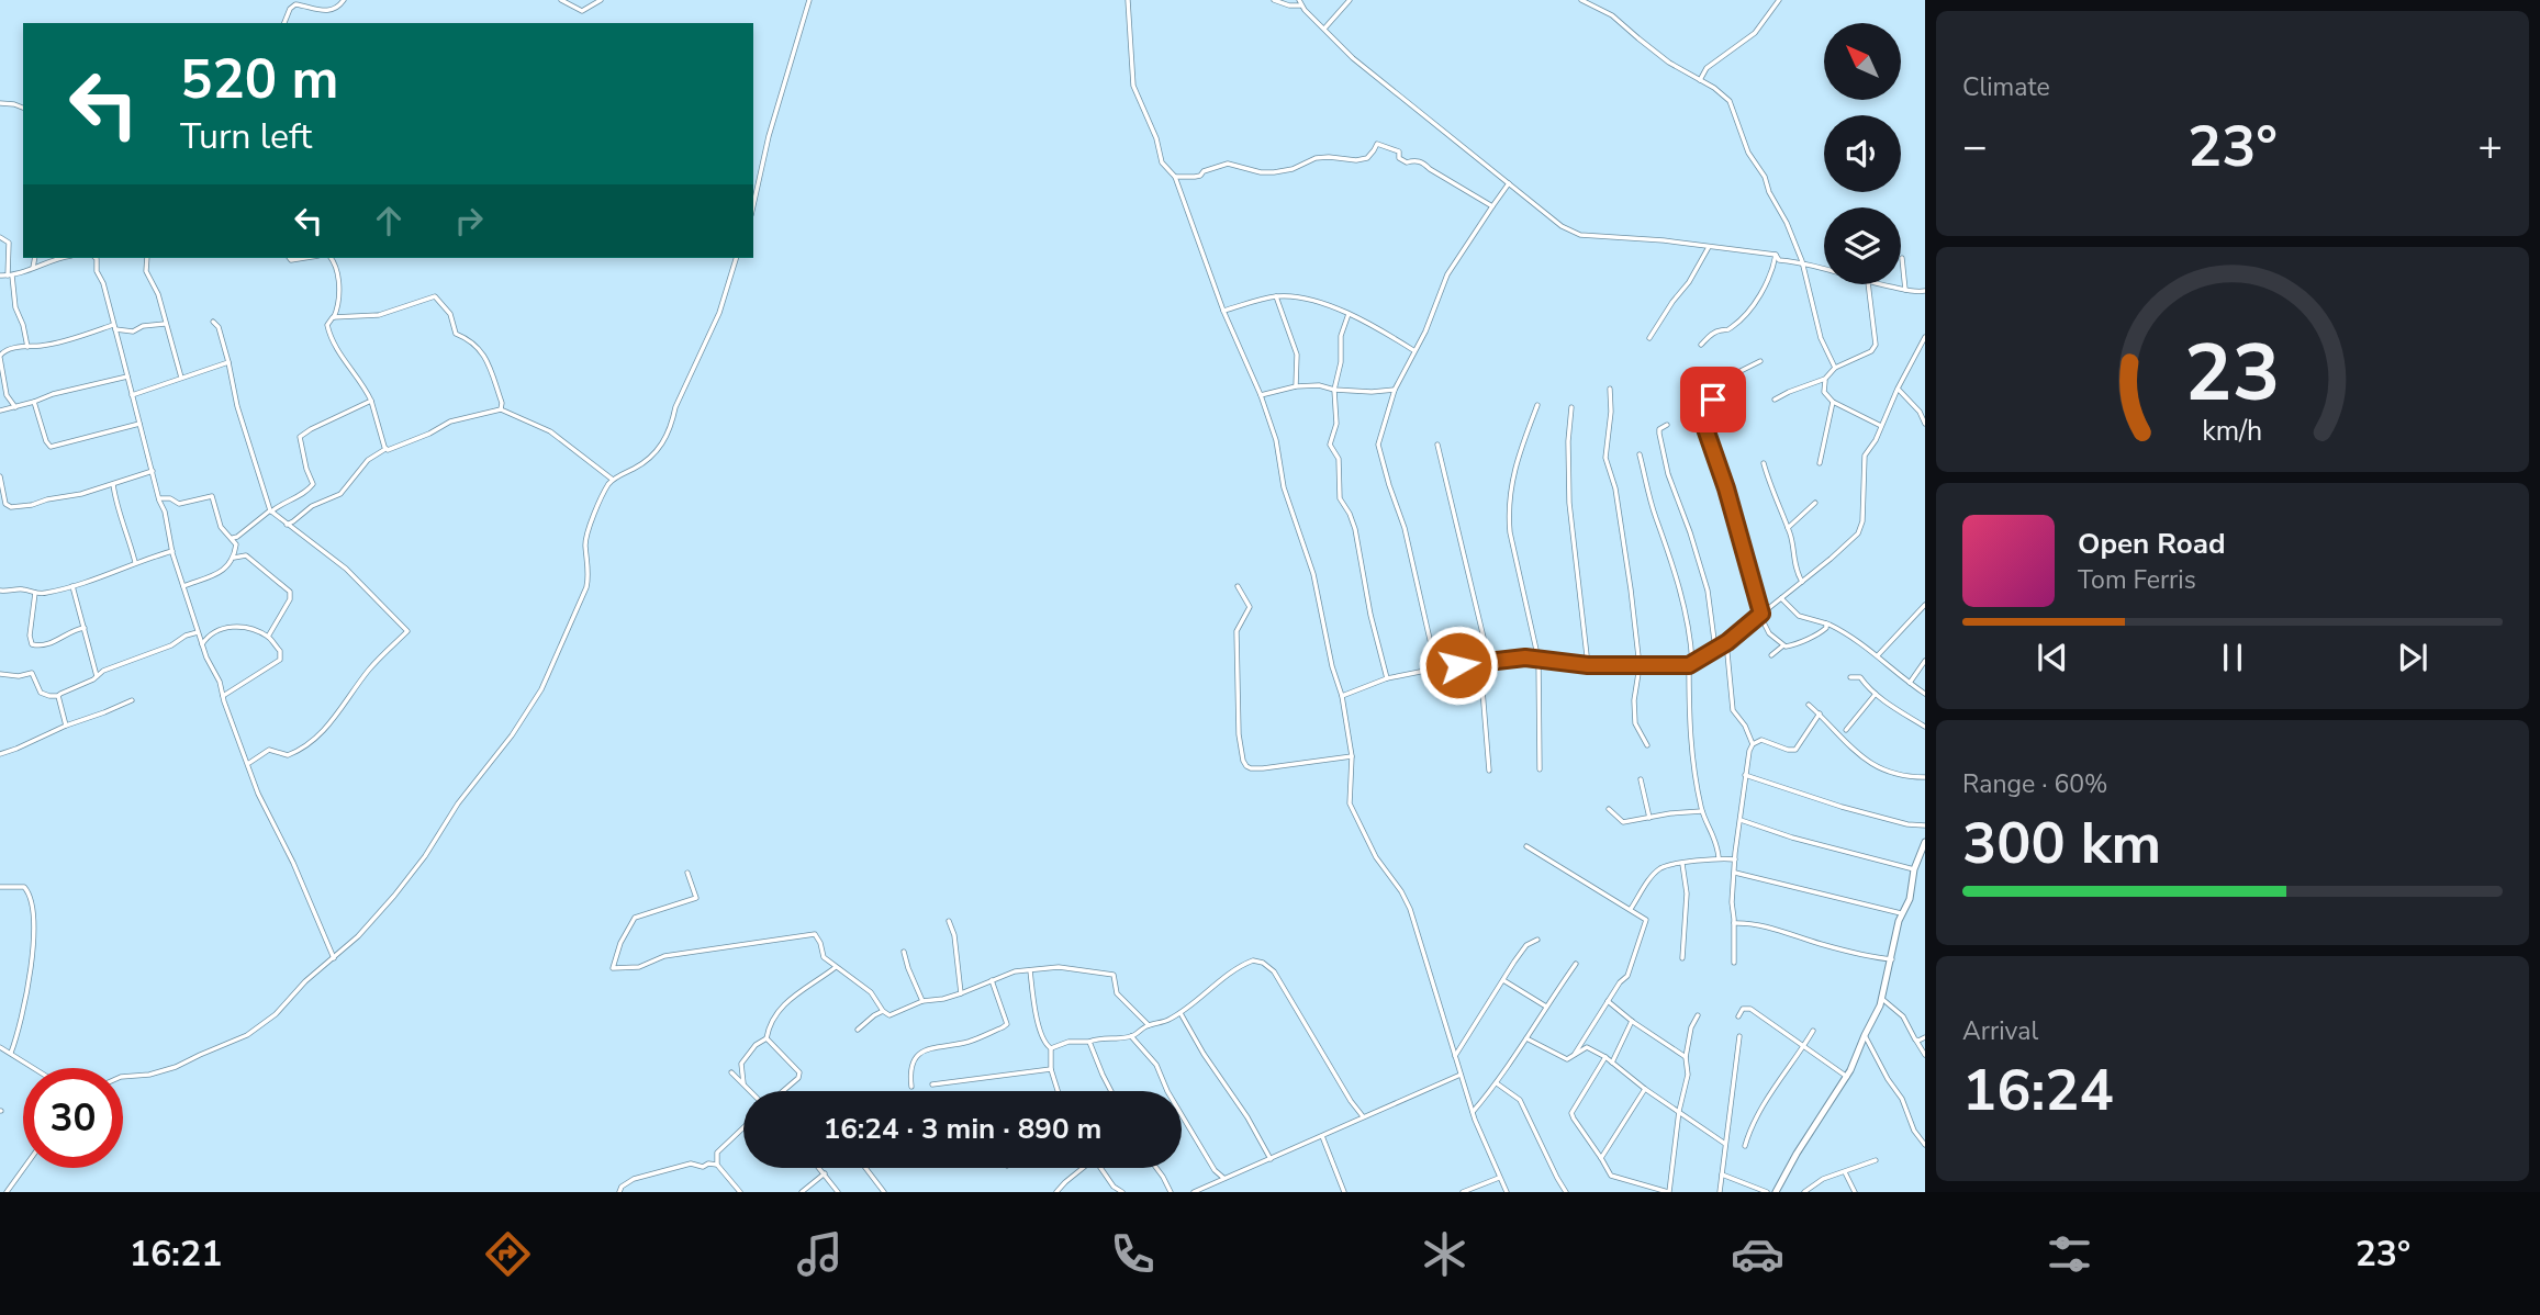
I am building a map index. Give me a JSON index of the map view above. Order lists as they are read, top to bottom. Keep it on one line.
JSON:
{"north":"top left","page":{"tile":["Climate",["Range · 60%","300 km"],["Arrival","16:24"]],"turn":["520 m","Turn left"],"heat":["−","23°","+"],"song":["Open Road","Tom Ferris"],"limit":"30","trip":"16:24 · 3 min · 890 m","tabs":["16:21","23°"],"gauge":["23","km/h"]}}
